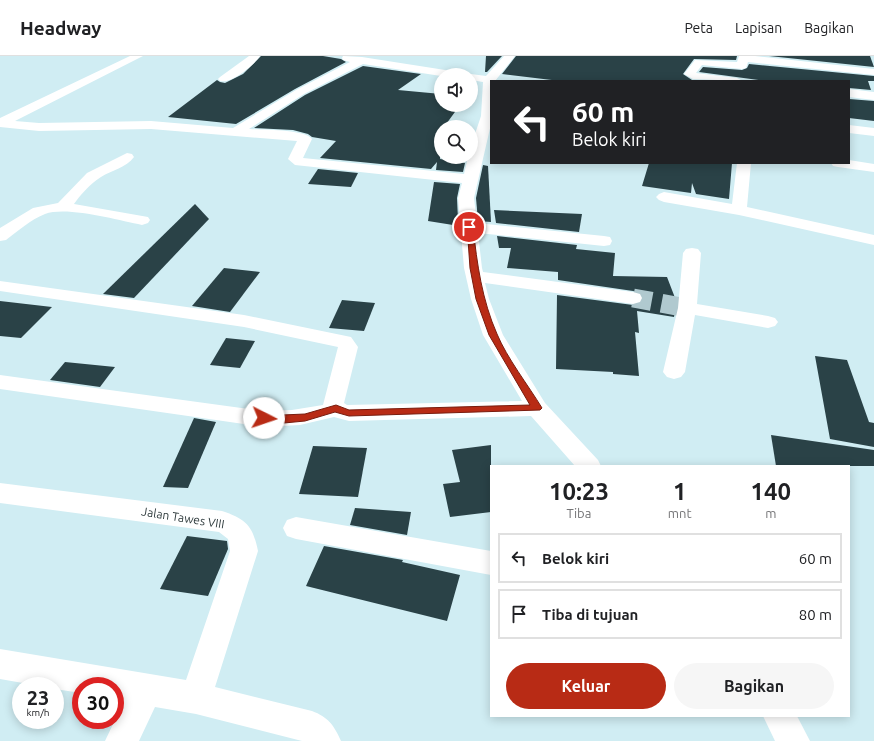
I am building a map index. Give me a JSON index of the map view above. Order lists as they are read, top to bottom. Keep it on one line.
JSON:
{"streets":{"street":["Jalan Tawes VIII"]},"page":{"header":"Headway","nav":["Peta","Lapisan","Bagikan"],"turn":["60 m","Belok kiri"],"eta":["10:23","Tiba","1","mnt","140","m"],"list":[{"name":"Belok kiri","value":"60 m"},{"name":"Tiba di tujuan","value":"80 m"}],"buttons":["Keluar","Bagikan"],"speed":"23 km/h","limit":"30"}}
